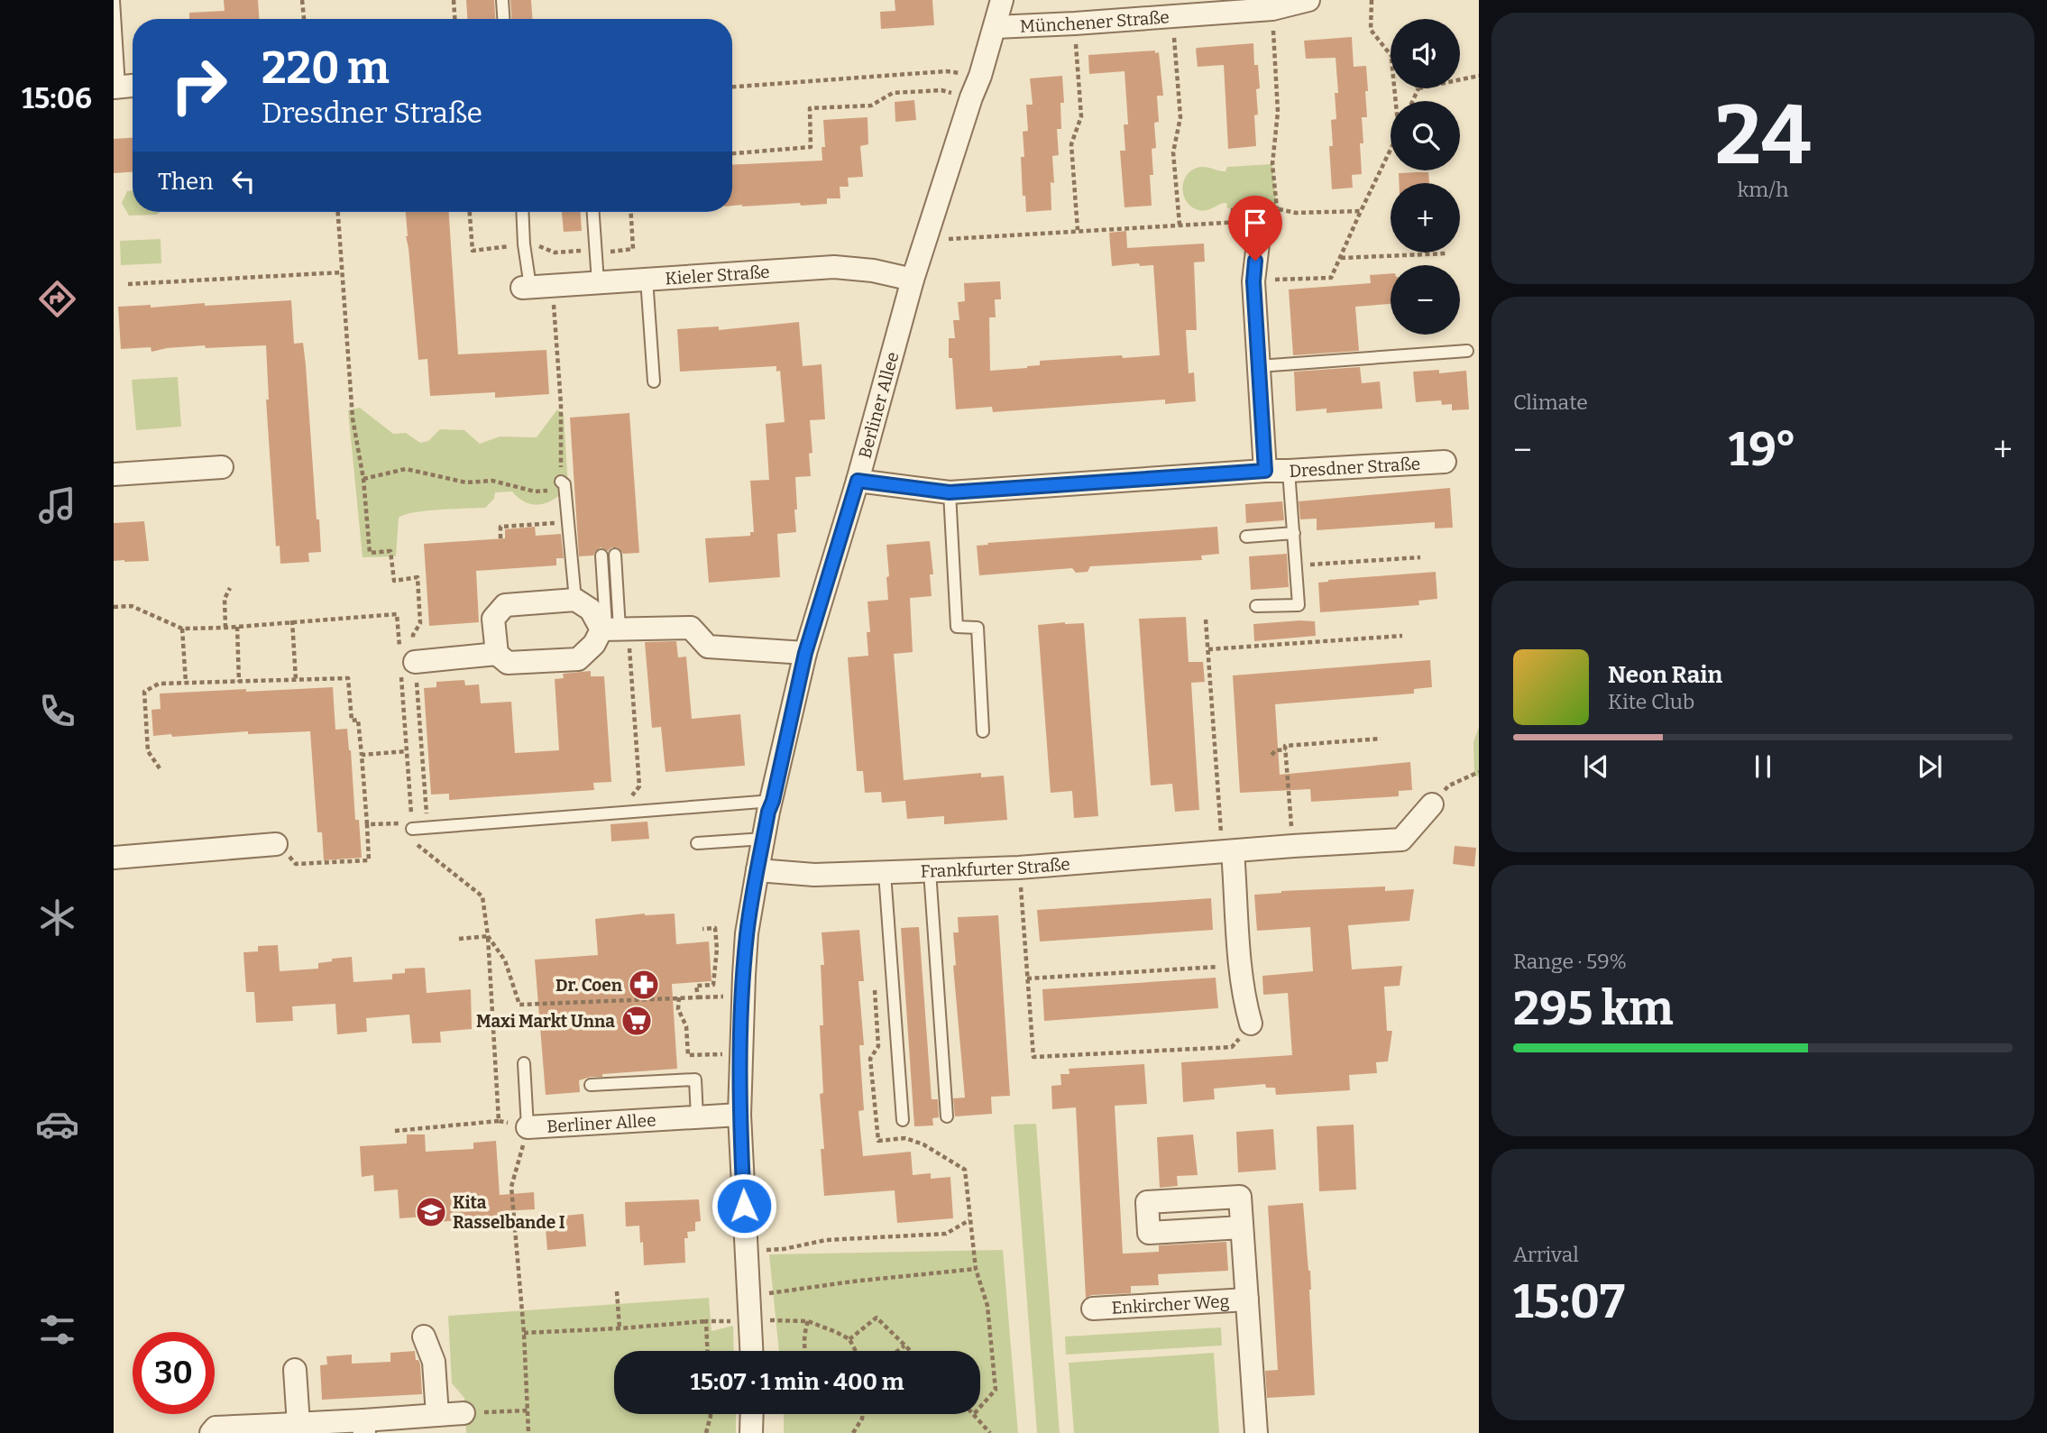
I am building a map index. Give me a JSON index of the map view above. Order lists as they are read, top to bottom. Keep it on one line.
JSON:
{"streets":{"street":["Münchener Straße","Kieler Straße","Berliner Allee","Dresdner Straße","Frankfurter Straße","Enkircher Weg"]},"crossings":[["Münchener Straße","Berliner Allee"],["Kieler Straße","Berliner Allee"],["Berliner Allee","Dresdner Straße"],["Berliner Allee","Frankfurter Straße"]],"places":{"pharmacy":["Dr. Coen"],"supermarket":["Maxi Markt Unna"],"school or university":["Kita Rasselbande I"]},"page":{"tabs":"15:06","tile":[["24","km/h"],"Climate",["Range · 59%","295 km"],["Arrival","15:07"]],"map_buttons":["+","−"],"turn":["220 m","Dresdner Straße"],"then":"Then","heat":["−","19°","+"],"song":["Neon Rain","Kite Club"],"limit":"30","trip":"15:07 · 1 min · 400 m"}}
